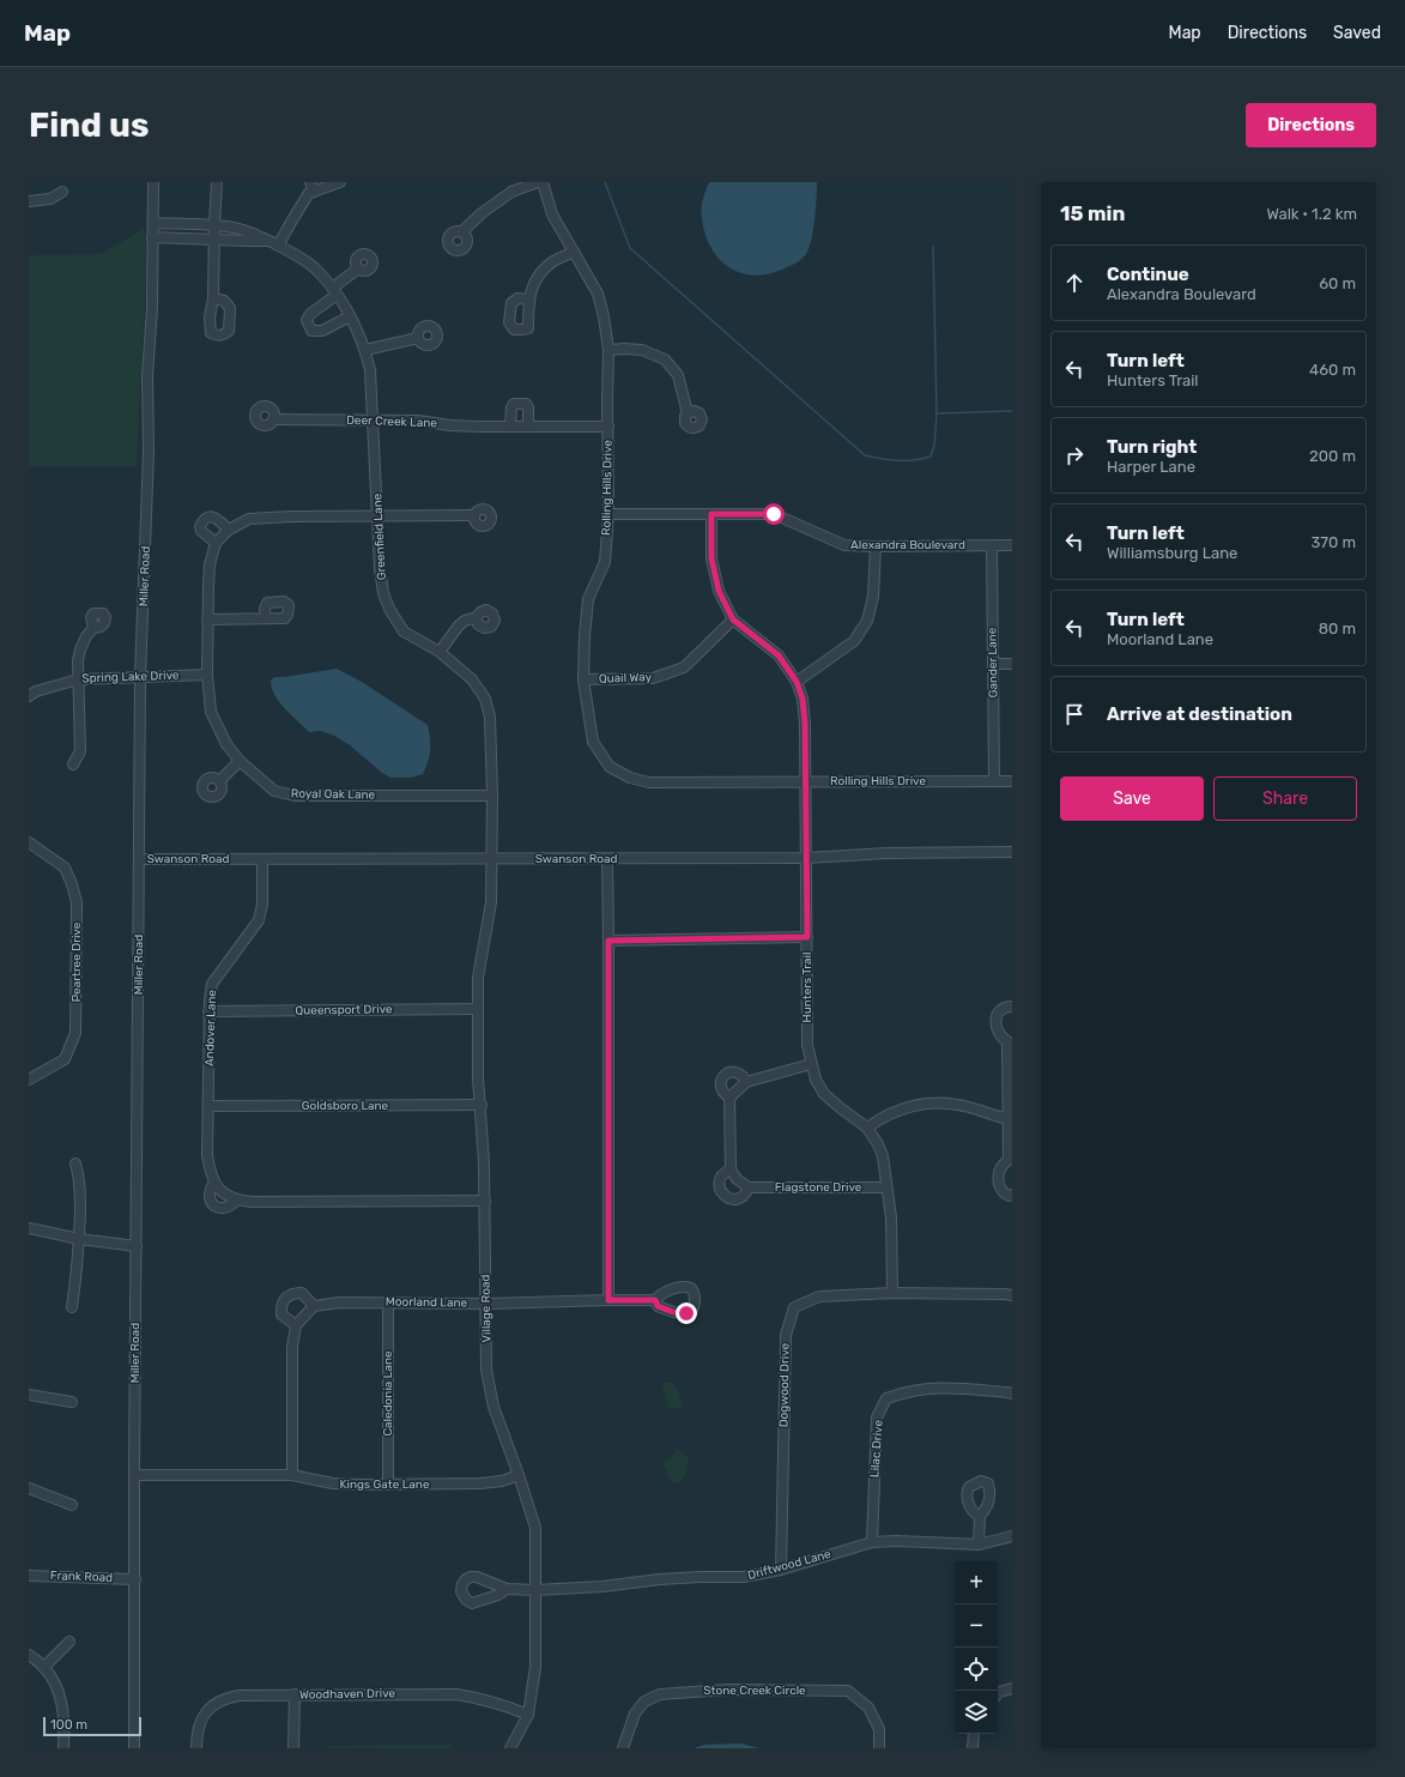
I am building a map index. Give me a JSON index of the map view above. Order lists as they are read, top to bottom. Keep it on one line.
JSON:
{"streets":{"street":["Deer Creek Lane","Rolling Hills Drive","Greenfield Lane","Alexandra Boulevard","Miller Road","Gander Lane","Spring Lake Drive","Quail Way","Royal Oak Lane","Swanson Road","Peartree Drive","Hunters Trail","Queensport Drive","Andover Lane","Goldsboro Lane","Flagstone Drive","Moorland Lane","Village Road","Dogwood Drive","Caledonia Lane","Lilac Drive","Kings Gate Lane","Driftwood Lane","Frank Road","Stone Creek Circle","Woodhaven Drive"]},"crossings":[["Deer Creek Lane","Rolling Hills Drive"],["Deer Creek Lane","Greenfield Lane"],["Rolling Hills Drive","Alexandra Boulevard"],["Rolling Hills Drive","Gander Lane"],["Rolling Hills Drive","Quail Way"],["Rolling Hills Drive","Hunters Trail"],["Greenfield Lane","Miller Road"],["Greenfield Lane","Royal Oak Lane"],["Greenfield Lane","Swanson Road"],["Greenfield Lane","Village Road"],["Alexandra Boulevard","Gander Lane"],["Alexandra Boulevard","Hunters Trail"],["Miller Road","Spring Lake Drive"],["Miller Road","Swanson Road"],["Miller Road","Kings Gate Lane"],["Miller Road","Frank Road"],["Spring Lake Drive","Royal Oak Lane"],["Quail Way","Hunters Trail"],["Swanson Road","Hunters Trail"],["Swanson Road","Andover Lane"],["Swanson Road","Village Road"],["Hunters Trail","Flagstone Drive"],["Hunters Trail","Dogwood Drive"],["Queensport Drive","Andover Lane"],["Queensport Drive","Village Road"],["Andover Lane","Goldsboro Lane"],["Andover Lane","Village Road"],["Goldsboro Lane","Village Road"],["Moorland Lane","Village Road"],["Moorland Lane","Caledonia Lane"],["Village Road","Kings Gate Lane"],["Village Road","Driftwood Lane"],["Village Road","Woodhaven Drive"],["Dogwood Drive","Driftwood Lane"],["Caledonia Lane","Kings Gate Lane"],["Lilac Drive","Driftwood Lane"]],"scale_bar":"100 m","page":{"header":"Map","nav":["Map","Directions","Saved"],"buttons":["Directions",["Save","Share"]],"title":"Find us","heading":["15 min","Walk · 1.2 km"],"list":[["Continue","Alexandra Boulevard","60 m"],["Turn left","Hunters Trail","460 m"],["Turn right","Harper Lane","200 m"],["Turn left","Williamsburg Lane","370 m"],["Turn left","Moorland Lane","80 m"],"Arrive at destination"],"map_buttons":["+","−"],"scale":"100 m"}}
